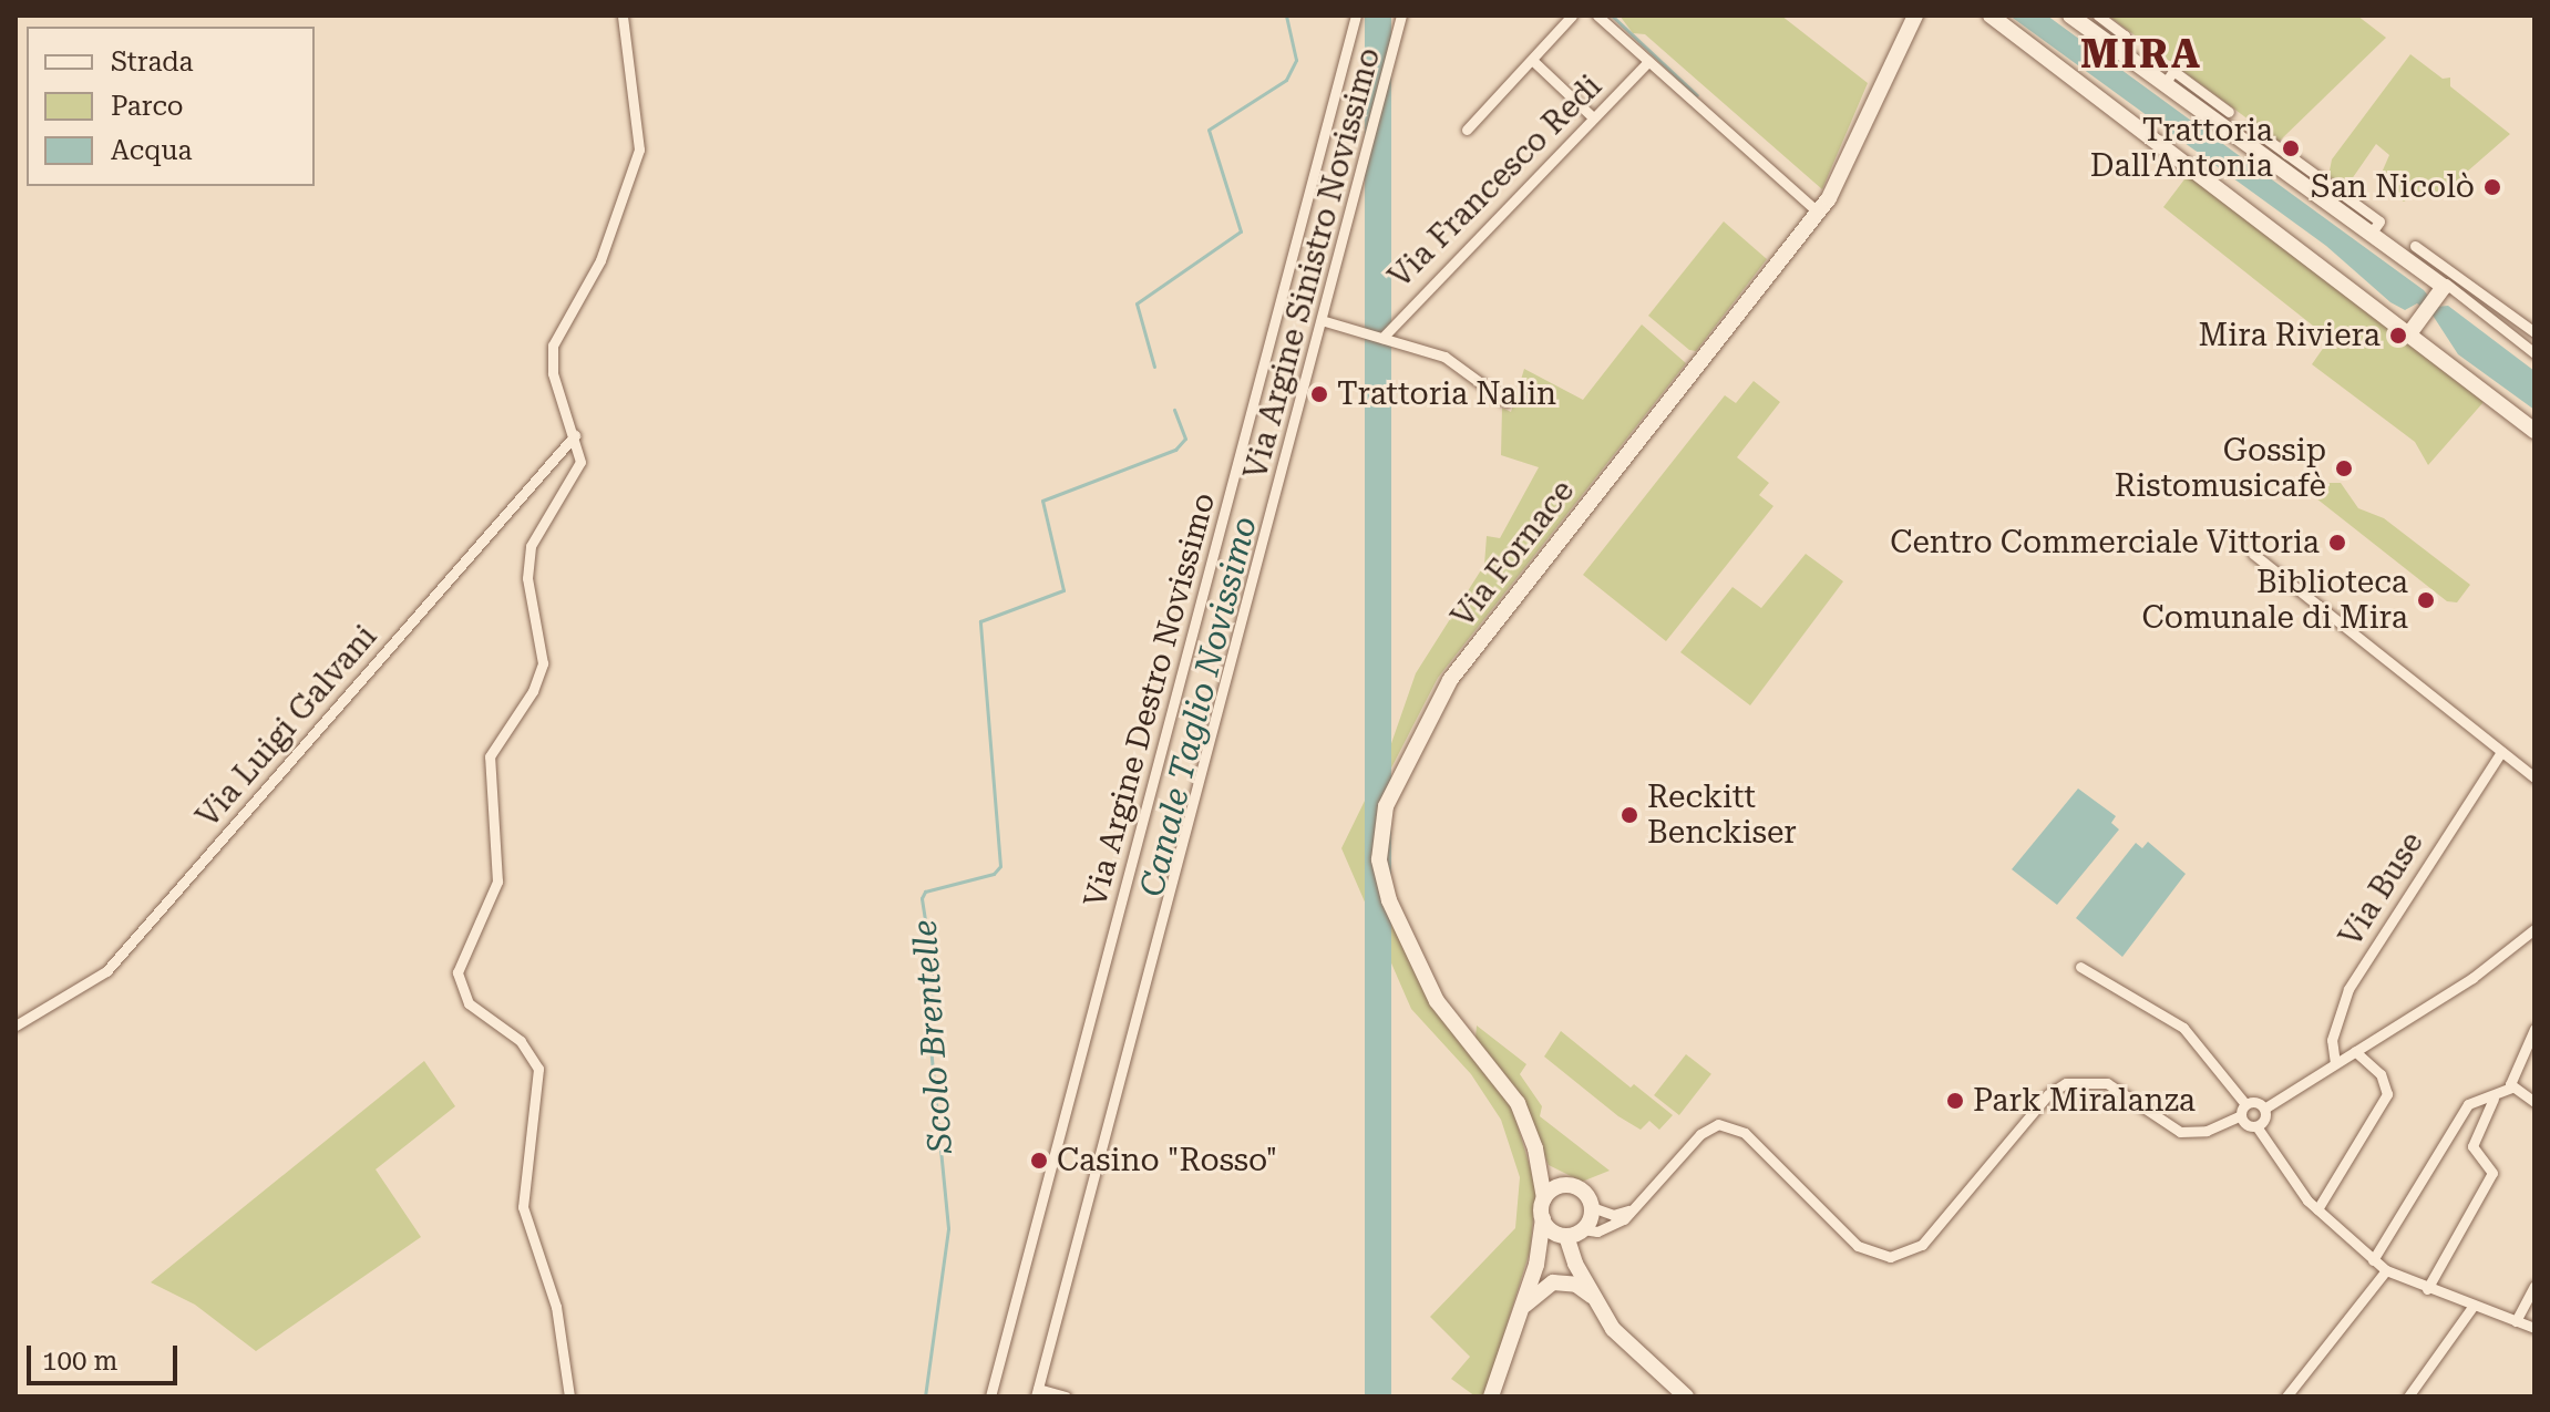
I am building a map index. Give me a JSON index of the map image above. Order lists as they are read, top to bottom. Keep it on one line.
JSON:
{"streets":{"street":["Via Francesco Redi","Via Argine Sinistro Novissimo","Via Fornace","Via Argine Destro Novissimo","Via Luigi Galvani","Via Buse"]},"districts":["MIRA"],"water":["Canale Taglio Novissimo","Scolo Brentelle"],"places":["Trattoria Dall'Antonia","San Nicolò","Mira Riviera","Trattoria Nalin","Gossip Ristomusicafè","Centro Commerciale Vittoria","Biblioteca Comunale di Mira","Reckitt Benckiser","Park Miralanza","Casino \"Rosso\""],"legend":["Strada","Parco","Acqua"],"scale_bar":"100 m"}
